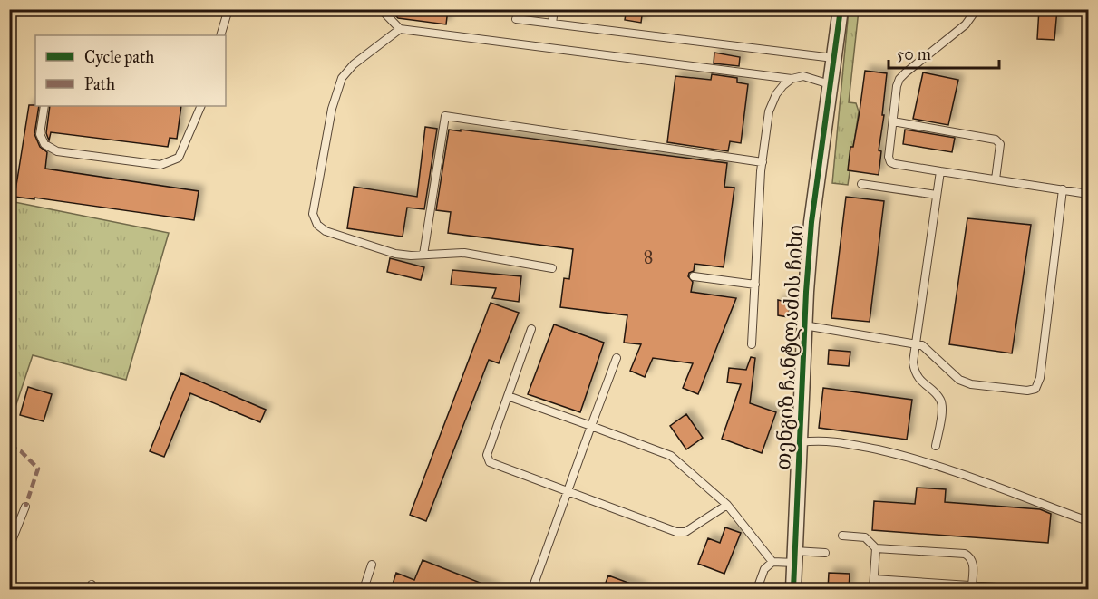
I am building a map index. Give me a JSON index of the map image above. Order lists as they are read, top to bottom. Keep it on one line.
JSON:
{"streets":{"street":["თენგიზ ჩანტლაძის ჩიხი"]},"house_numbers":["8"],"legend":["Cycle path","Path"],"scale_bar":"50 m"}
